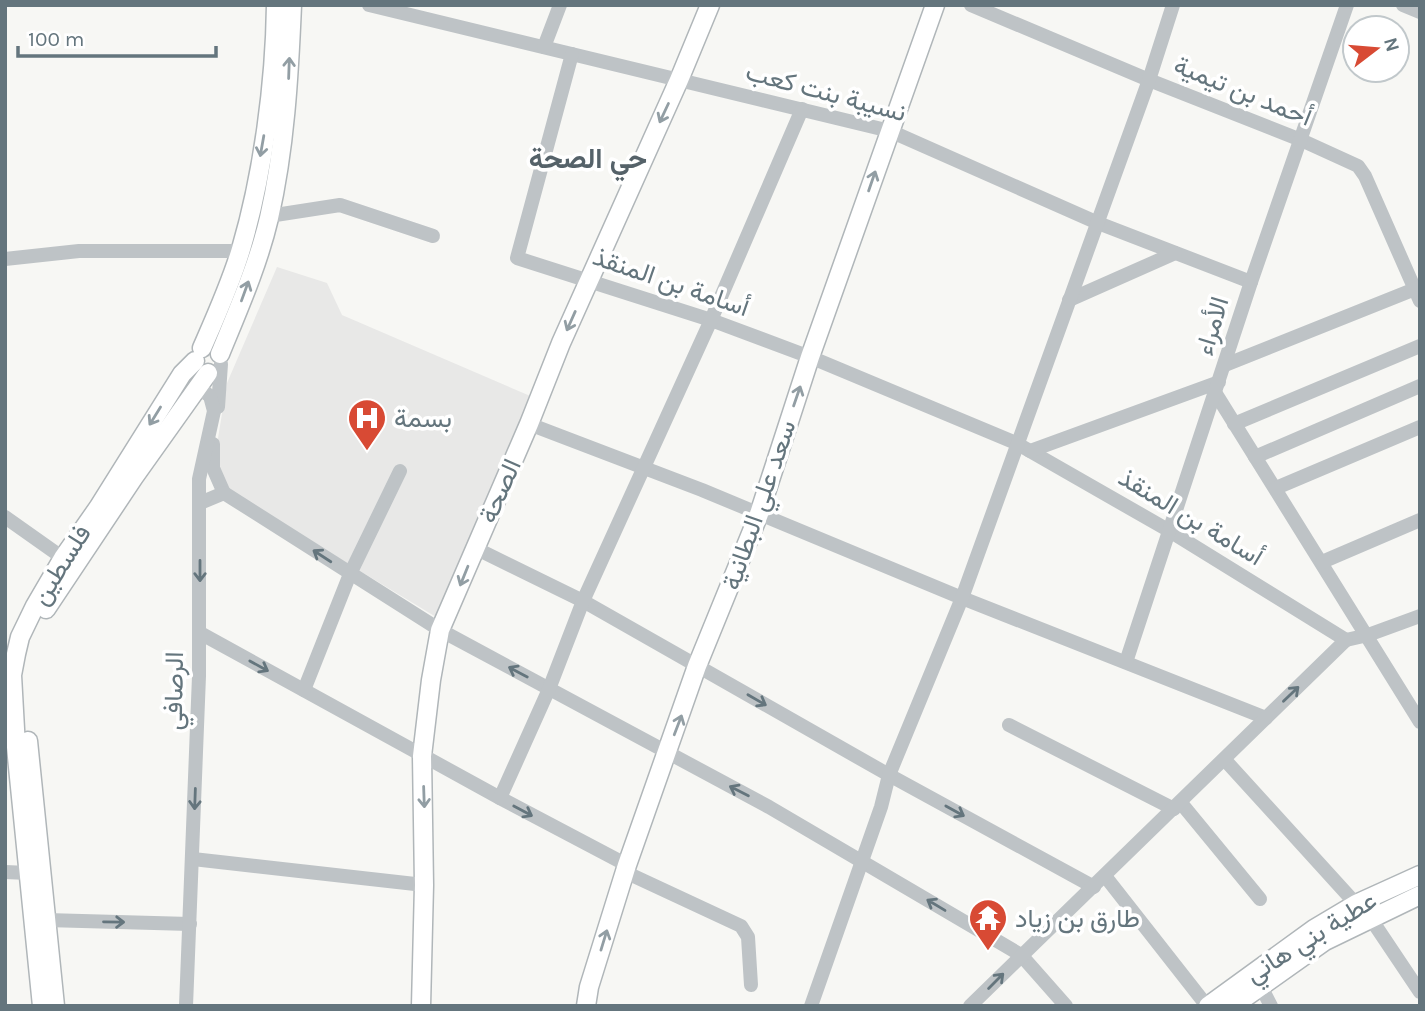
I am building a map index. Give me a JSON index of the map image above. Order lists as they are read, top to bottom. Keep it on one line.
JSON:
{"streets":{"main road":["الصحة","سعد علي البطانية","فلسطين","عطية بني هاني"],"street":["أحمد بن تيمية","نسيبة بنت كعب","أسامة بن المنقذ","الأمراء","الرصافي"]},"crossings":[["أحمد بن تيمية","الأمراء"],["نسيبة بنت كعب","أسامة بن المنقذ"],["نسيبة بنت كعب","الأمراء"],["نسيبة بنت كعب","الصحة"],["نسيبة بنت كعب","سعد علي البطانية"],["أسامة بن المنقذ","الأمراء"],["أسامة بن المنقذ","الصحة"],["أسامة بن المنقذ","سعد علي البطانية"],["فلسطين","الرصافي"]],"one_way":["الصحة","سعد علي البطانية","الرصافي"],"districts":["حي الصحة"],"places":{"hospital":["بسمة"],"temple":["طارق بن زياد"]},"scale_bar":"100 m","north":"right"}
